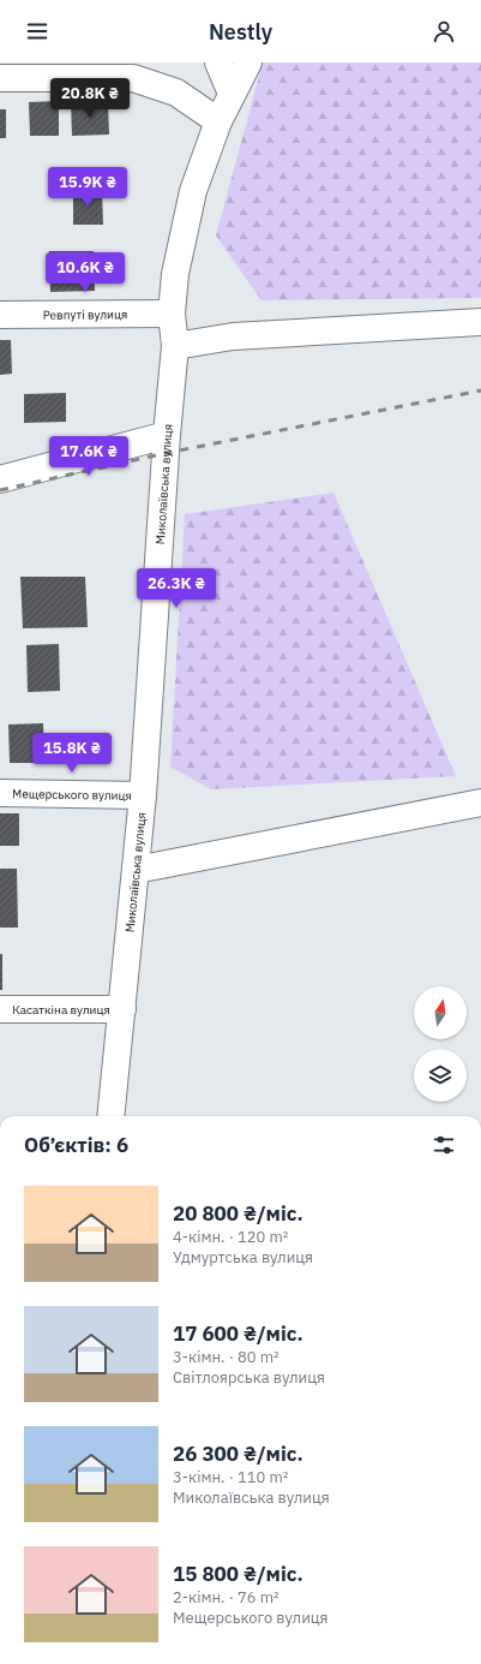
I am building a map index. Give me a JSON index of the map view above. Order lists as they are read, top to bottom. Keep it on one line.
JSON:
{"streets":{"street":["Ревпуті вулиця","Миколаївська вулиця","Мещерського вулиця","Касаткіна вулиця"]},"crossings":[["Ревпуті вулиця","Миколаївська вулиця"],["Миколаївська вулиця","Мещерського вулиця"],["Миколаївська вулиця","Касаткіна вулиця"]],"north":"top","page":{"header":"Nestly","price":["20.8K ₴","15.9K ₴","10.6K ₴","17.6K ₴","26.3K ₴","15.8K ₴"],"heading":"Об’єктів: 6","list":[{"name":"20 800 ₴/міс.","note":"4-кімн. · 120 m² · Удмуртська вулиця"},{"name":"17 600 ₴/міс.","note":"3-кімн. · 80 m² · Світлоярська вулиця"},{"name":"26 300 ₴/міс.","note":"3-кімн. · 110 m² · Миколаївська вулиця"},{"name":"15 800 ₴/міс.","note":"2-кімн. · 76 m² · Мещерського вулиця"}]}}
